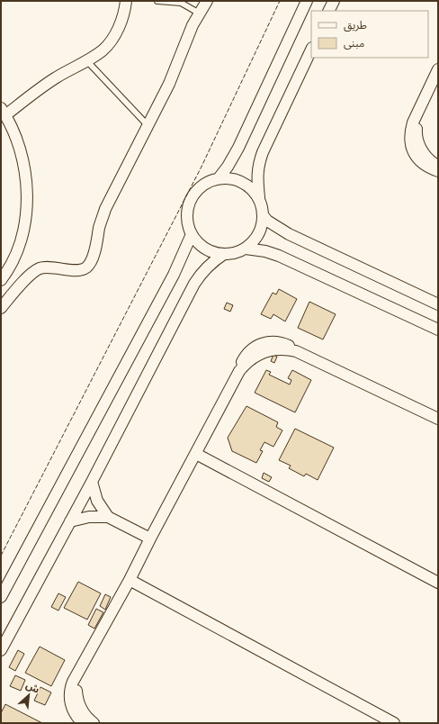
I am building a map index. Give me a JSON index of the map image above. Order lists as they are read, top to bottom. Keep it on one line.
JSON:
{"legend":["طريق","مبنى"],"north":"top right"}
